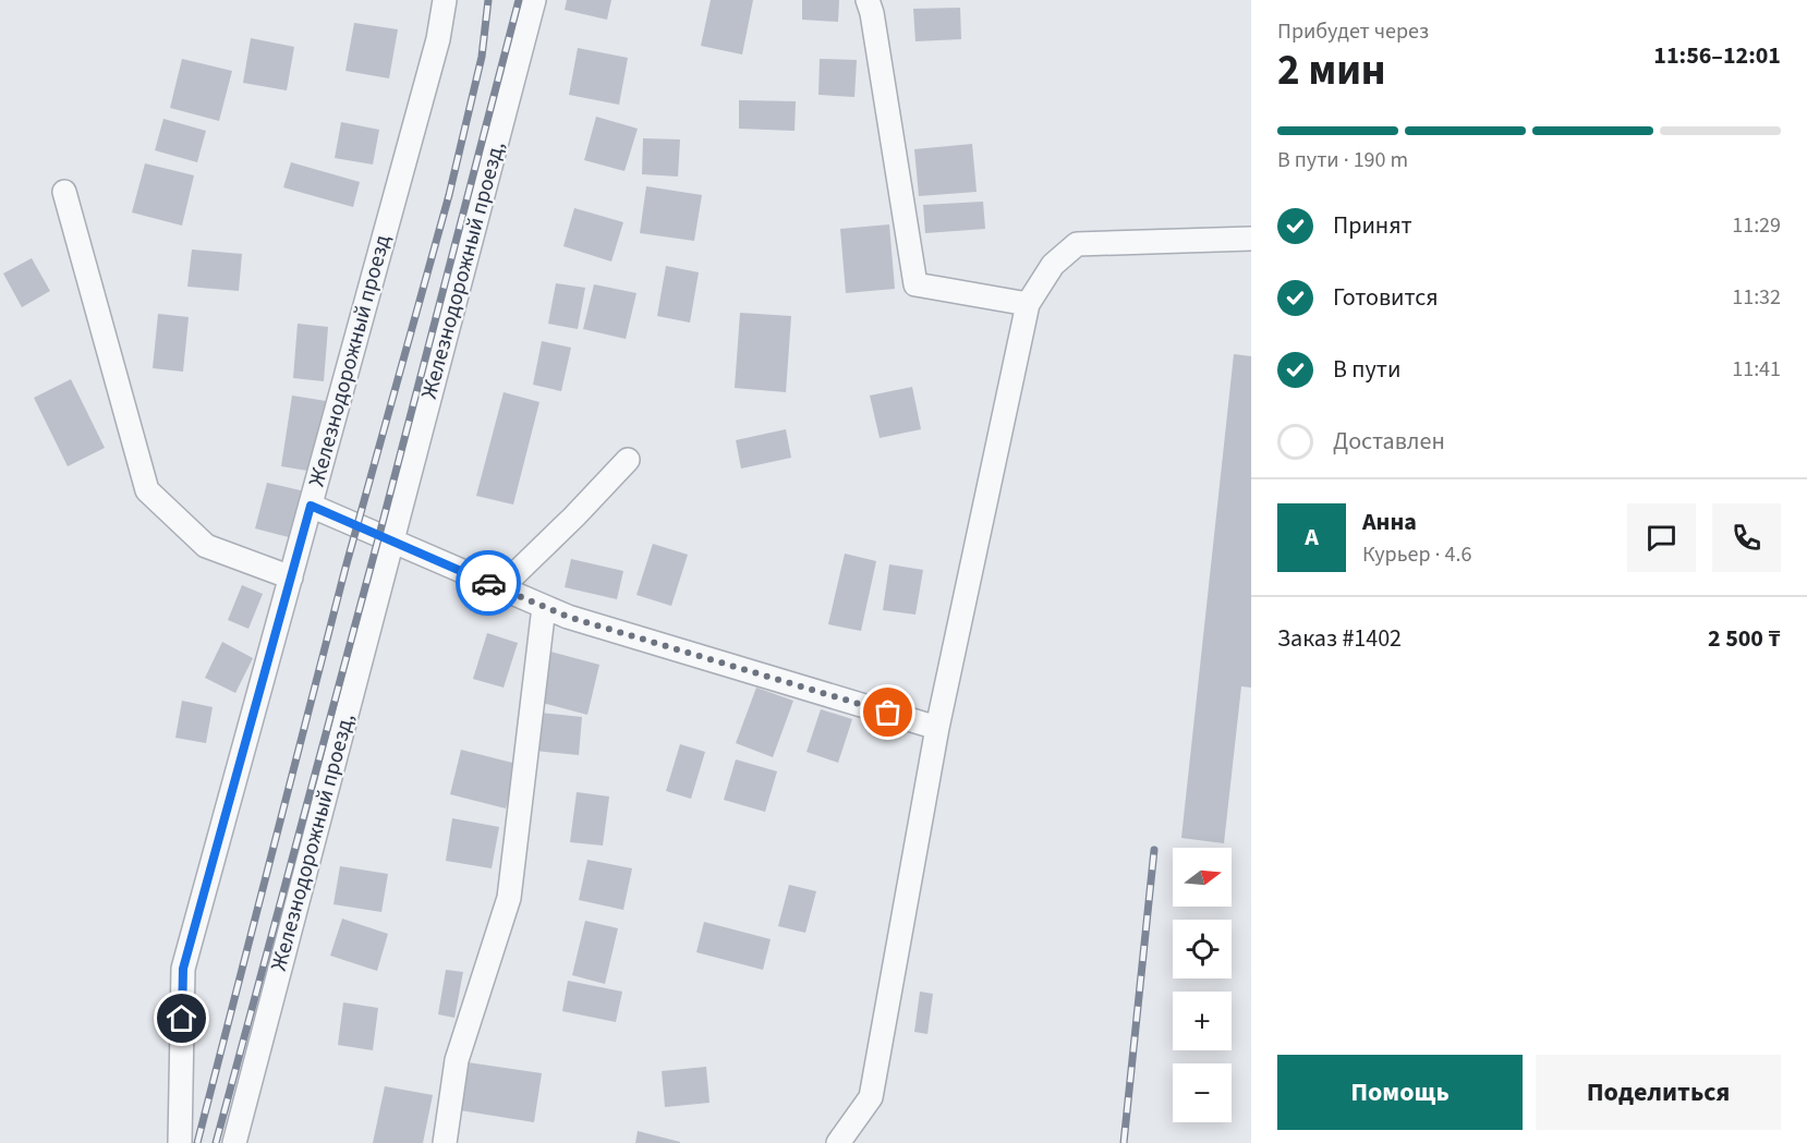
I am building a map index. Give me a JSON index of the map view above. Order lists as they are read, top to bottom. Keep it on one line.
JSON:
{"streets":{"street":["Железнодорожный проезд,","Железнодорожный проезд"]},"north":"right","page":{"heading":["2 мин","Прибудет через","11:56–12:01"],"panel":["Анна","Курьер · 4.6","Заказ #1402","2 500 ₸"],"bar":"В пути · 190 m","list":[["Принят","11:29"],["Готовится","11:32"],["В пути","11:41"],"Доставлен"],"round":"А","map_buttons":["+","−"],"buttons":["Помощь","Поделиться"]}}
